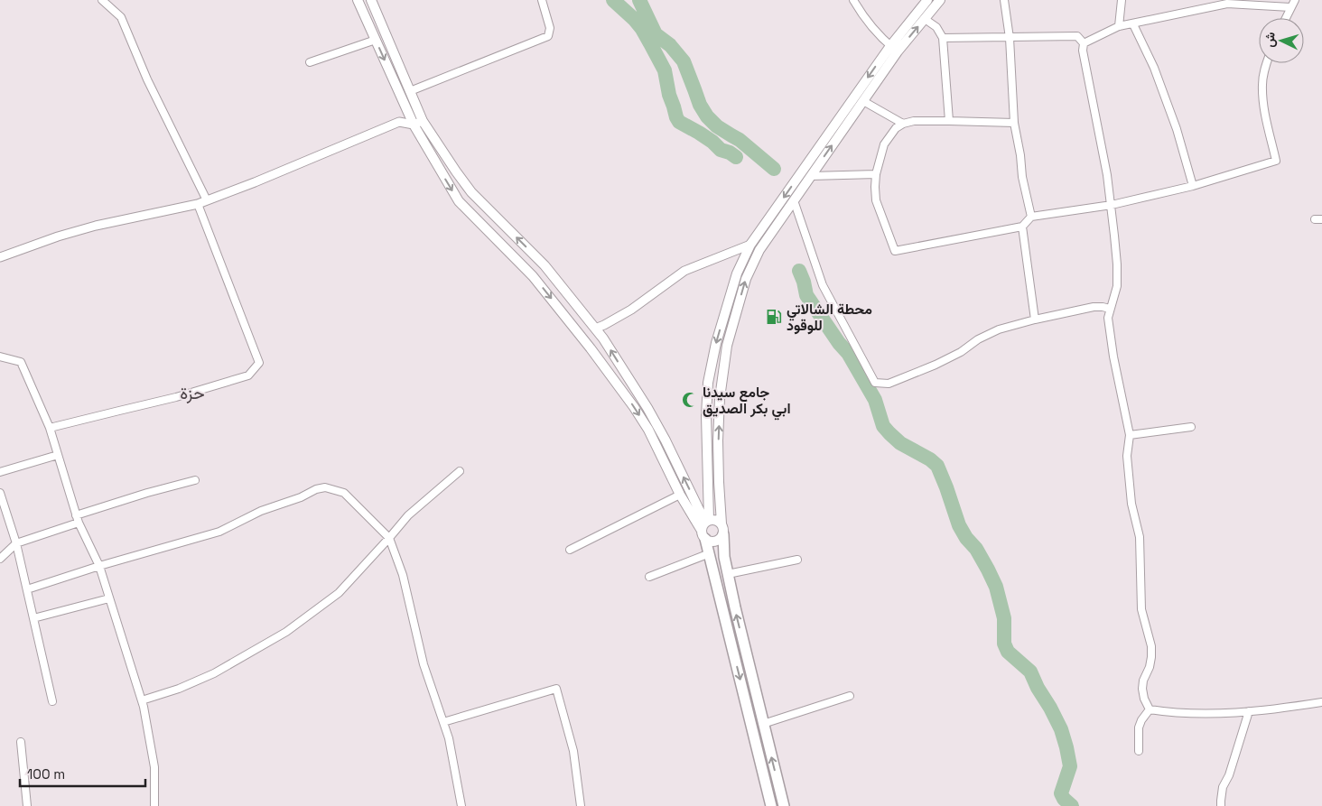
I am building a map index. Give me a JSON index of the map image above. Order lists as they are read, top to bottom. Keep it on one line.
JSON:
{"districts":["حزة"],"places":{"fuel station":["محطة الشالاتي للوقود"],"mosque":["جامع سيدنا ابي بكر الصديق"]},"scale_bar":"100 m","north":"left"}
